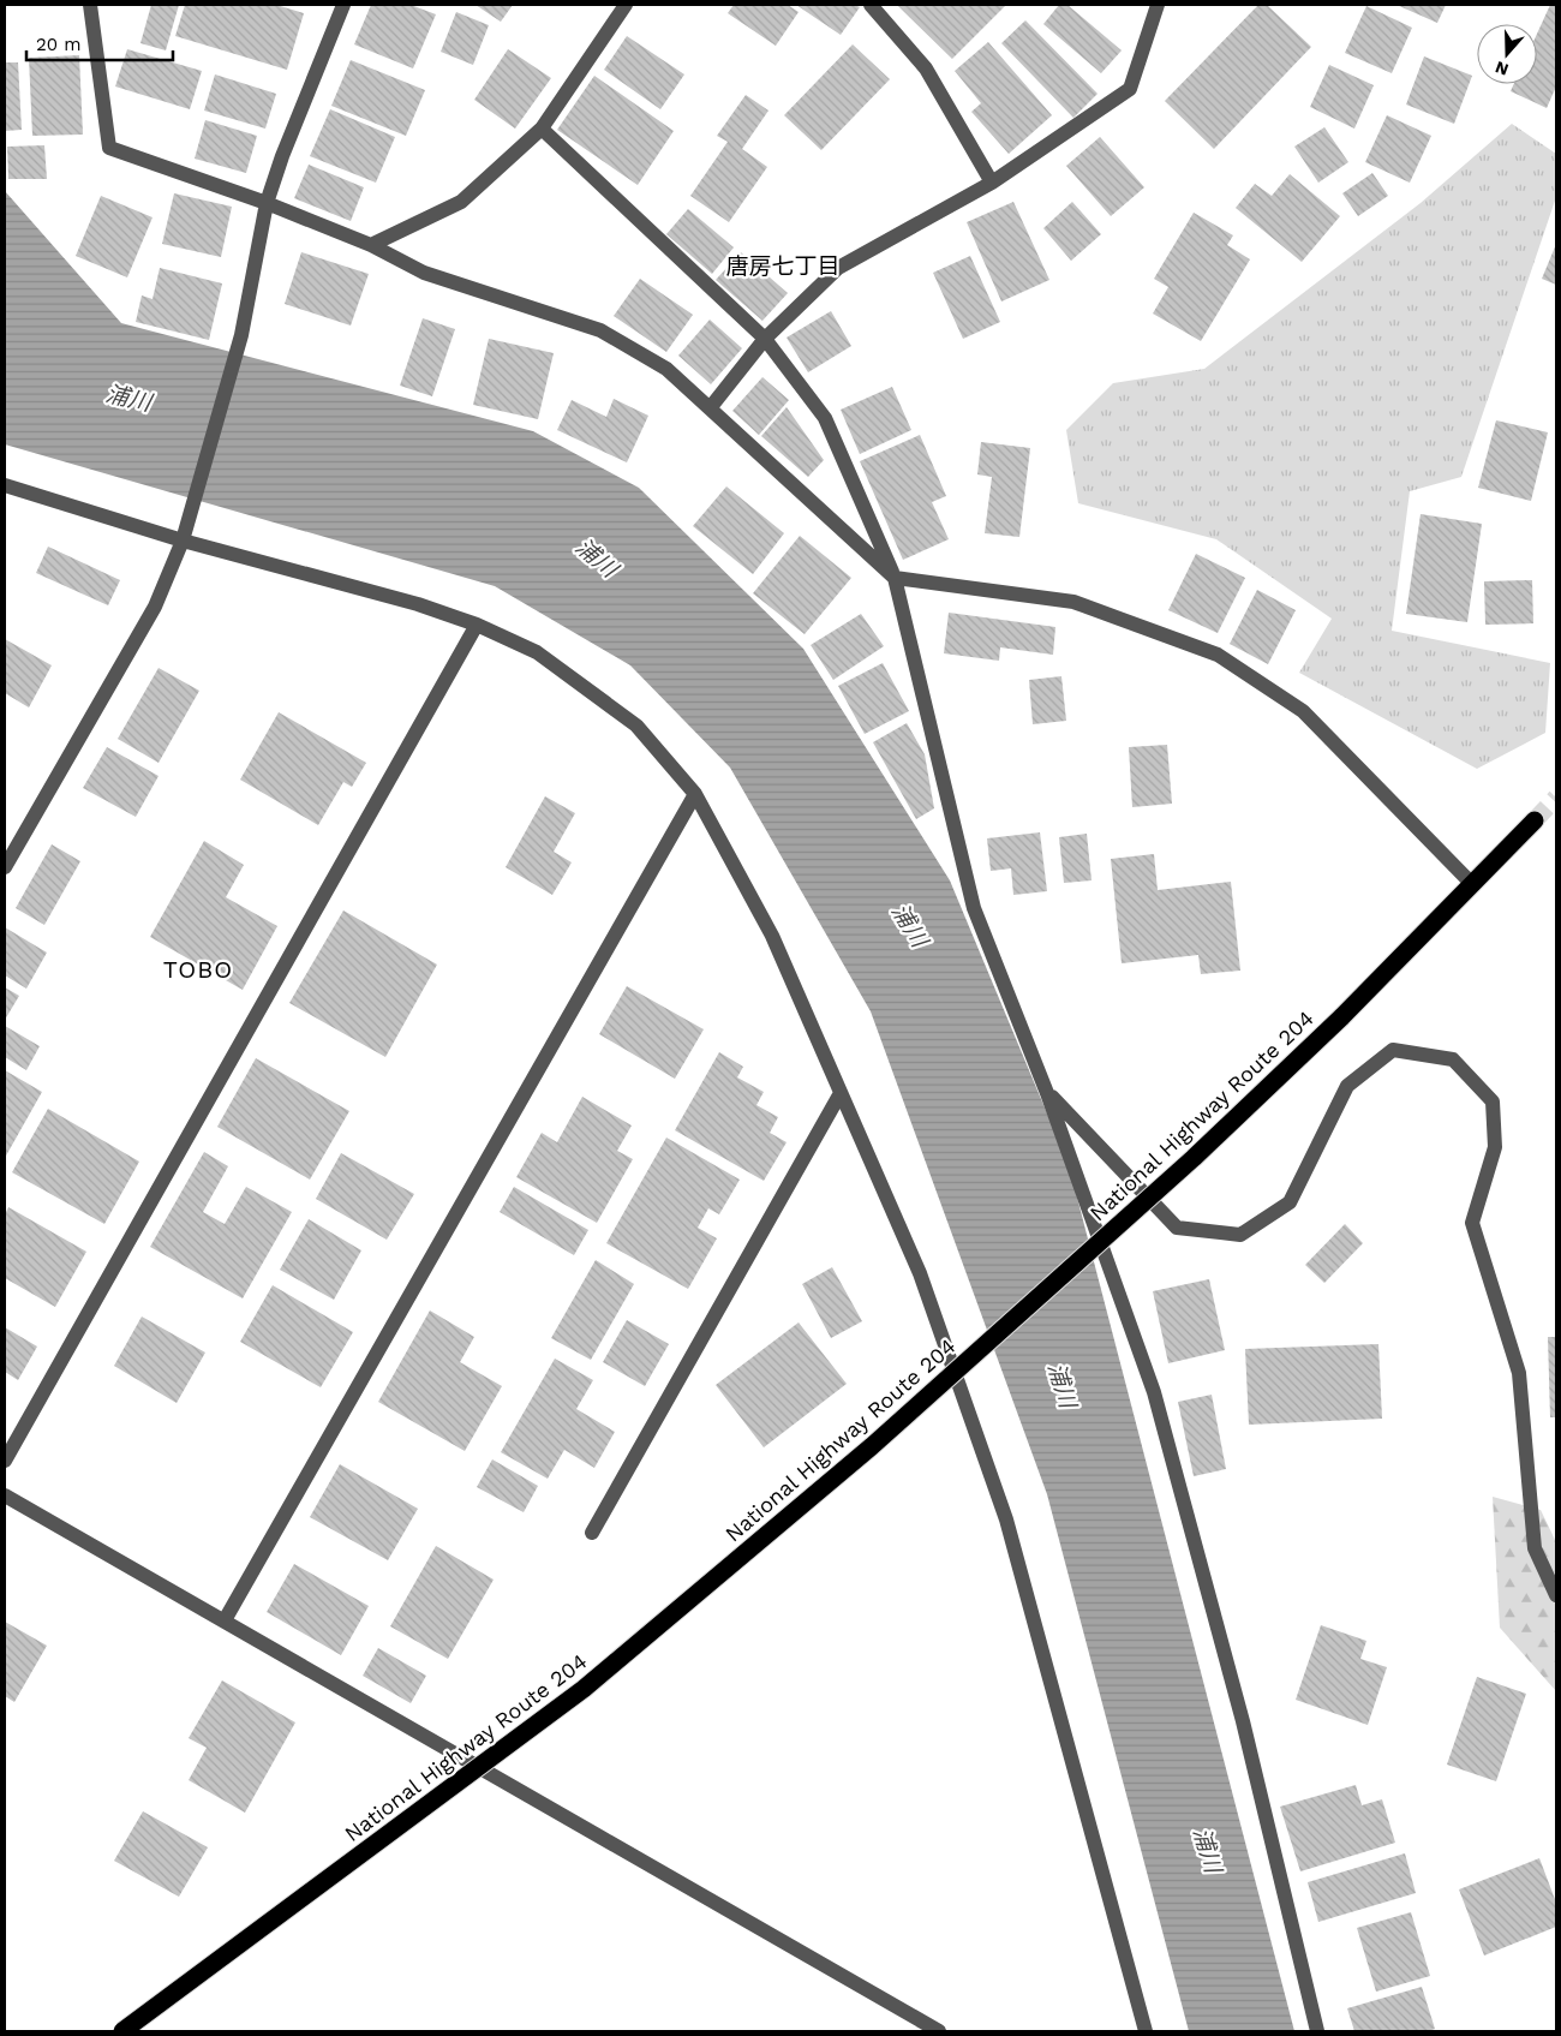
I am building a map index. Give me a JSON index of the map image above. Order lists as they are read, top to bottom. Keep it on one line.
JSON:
{"streets":{"highway":["National Highway Route 204"]},"districts":["唐房七丁目","TOBO"],"water":["浦川"],"scale_bar":"20 m","north":"bottom"}
